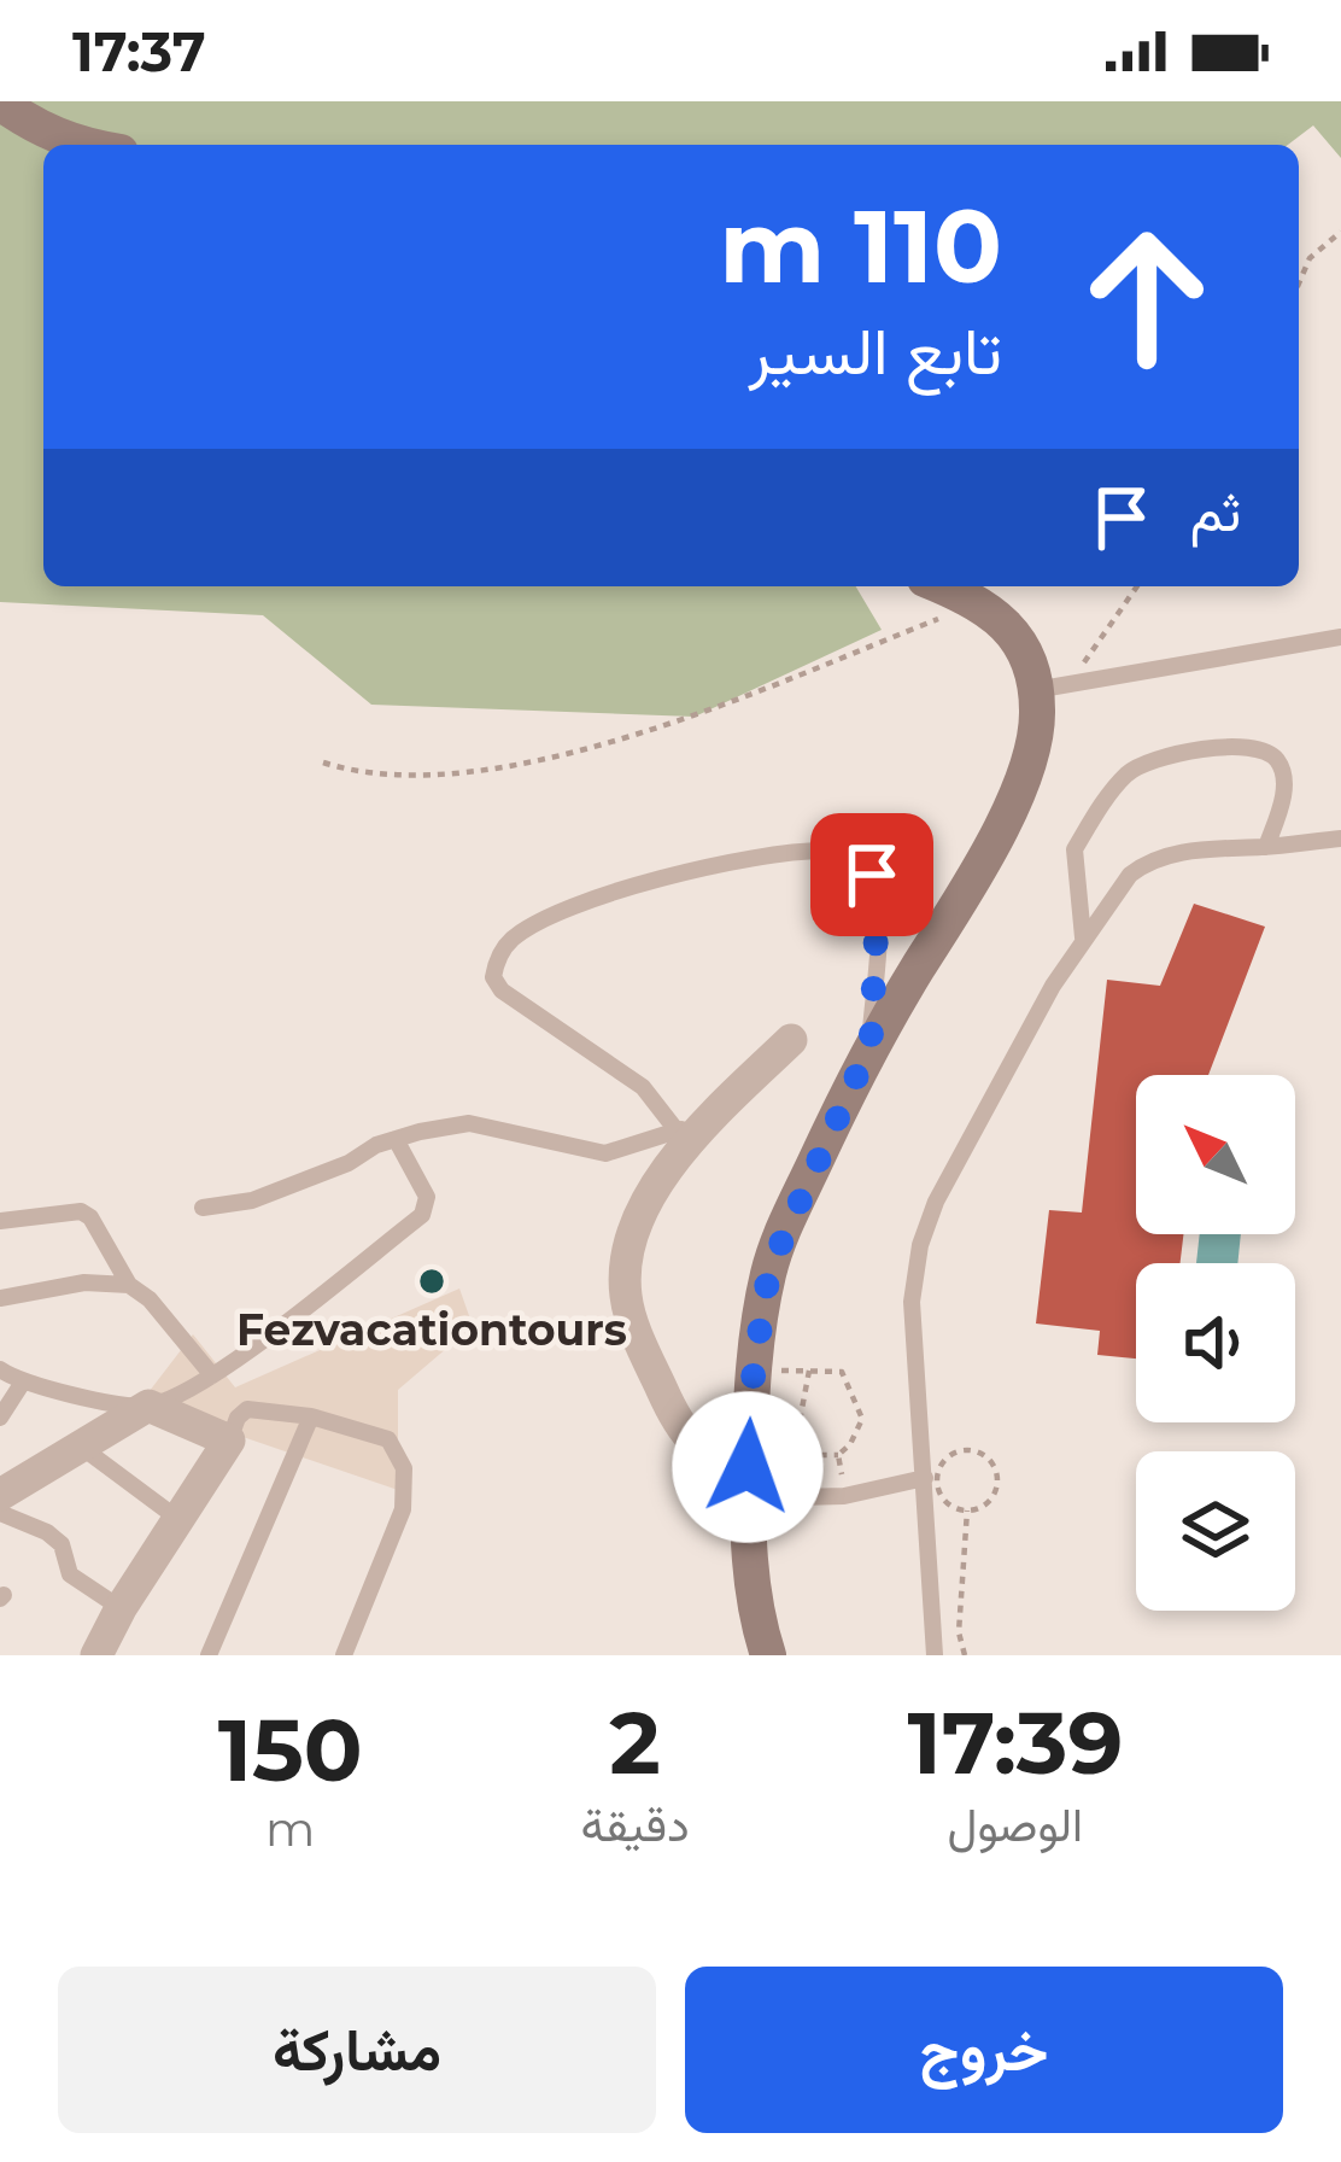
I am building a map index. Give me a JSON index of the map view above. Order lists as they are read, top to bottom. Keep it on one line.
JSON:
{"places":["Fezvacationtours"],"north":"top left","page":{"status":"17:37","turn":["110 m","تابع السير"],"then":"ثم","eta":["17:39","الوصول","2","دقيقة","150","m"],"buttons":["خروج","مشاركة"]}}
